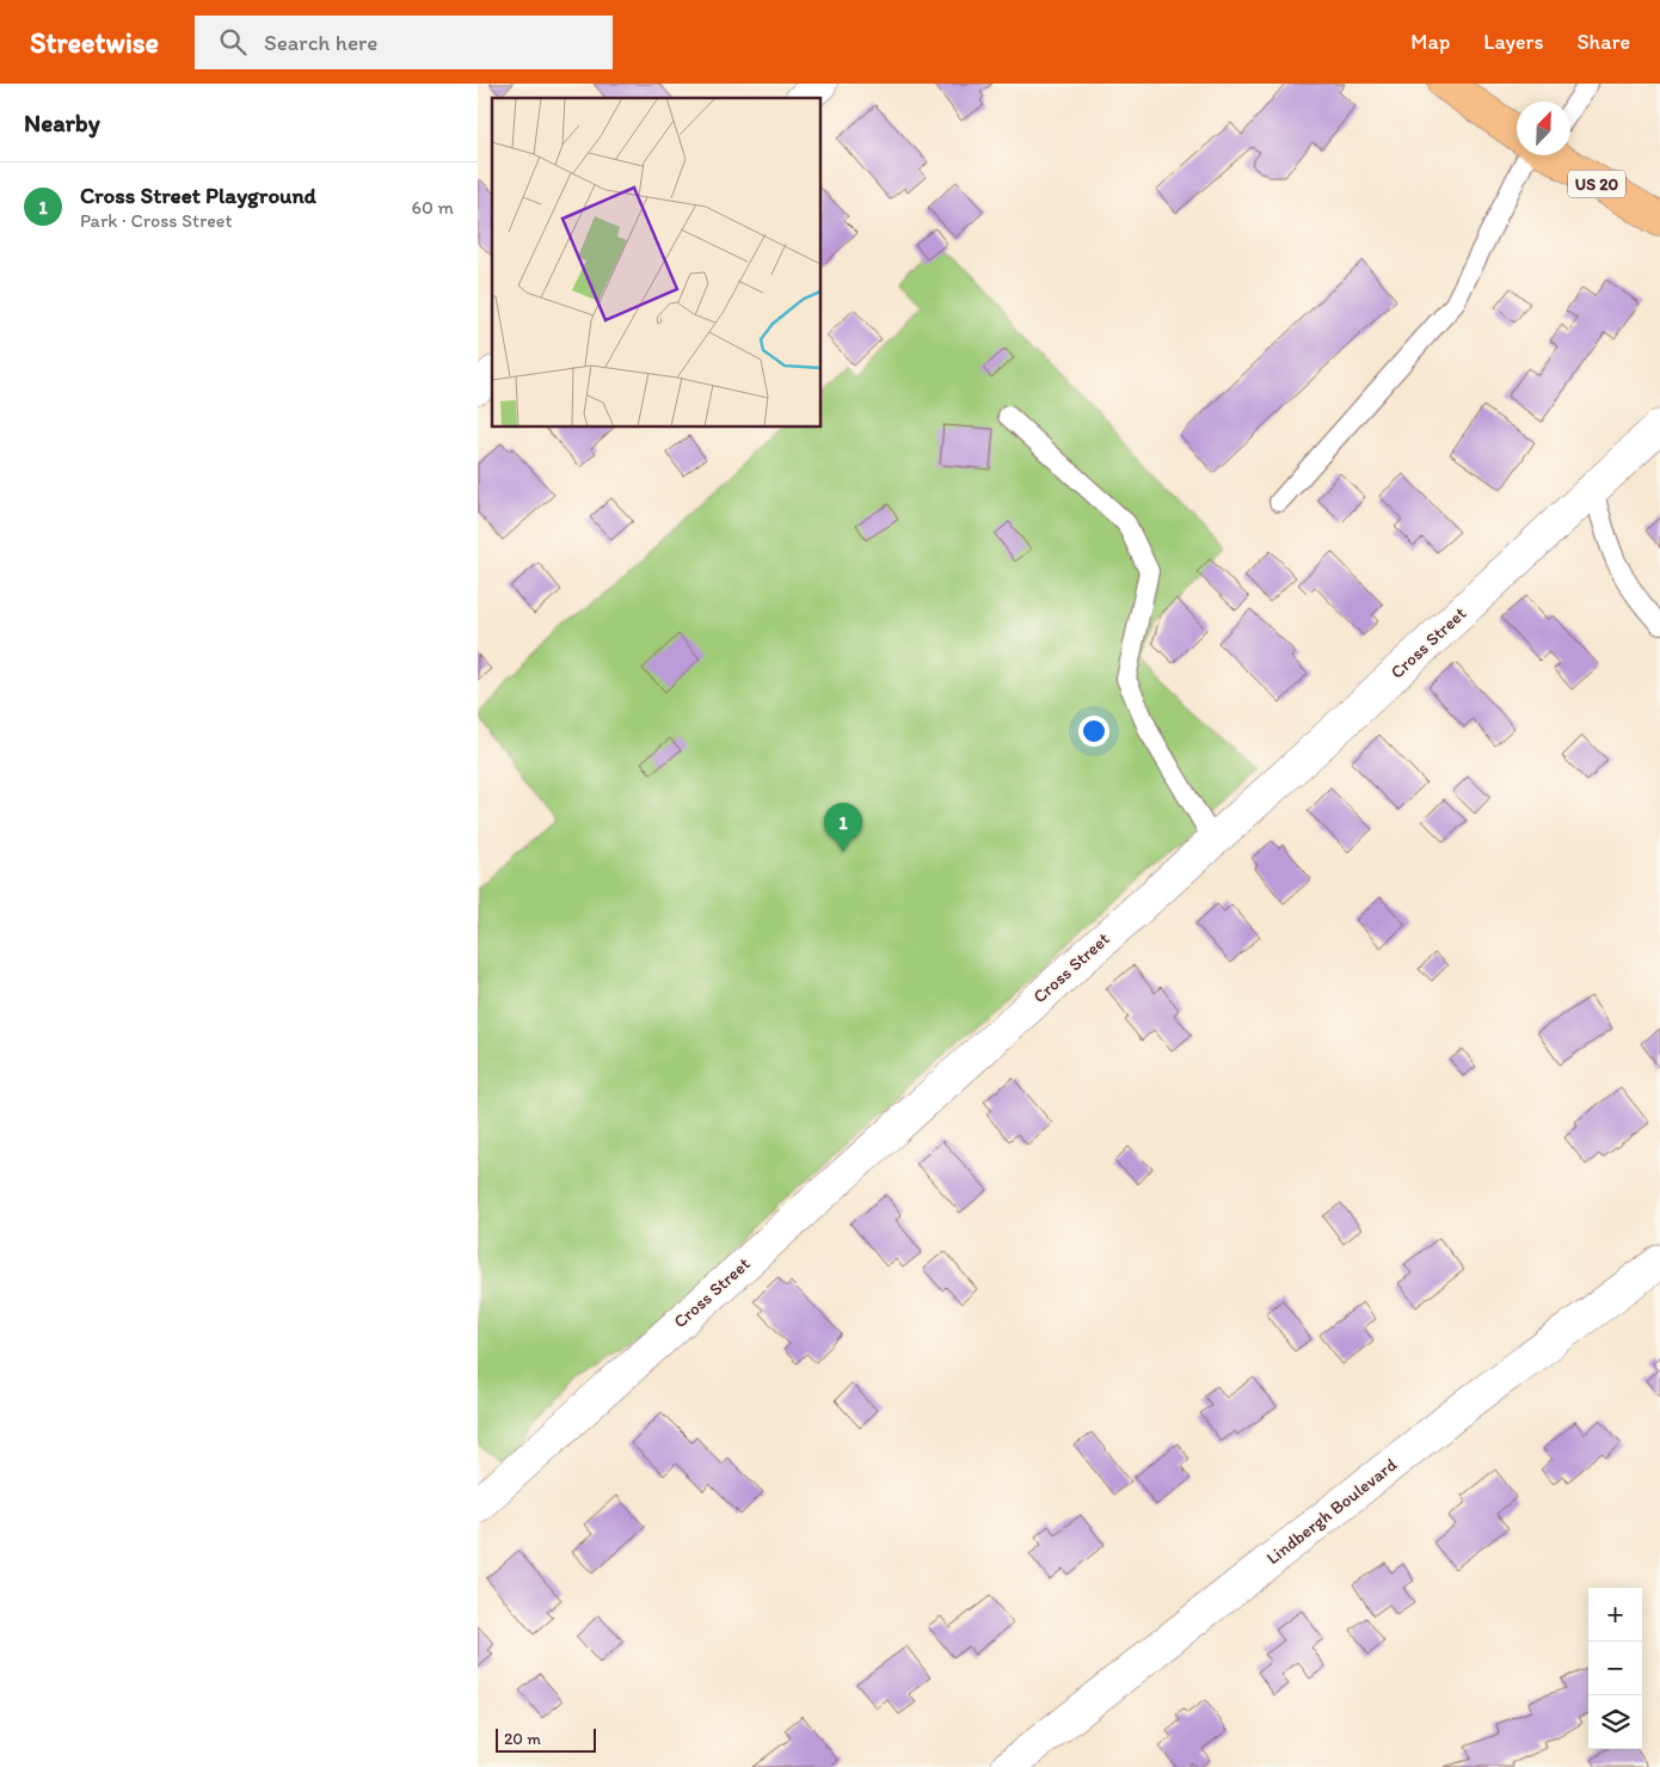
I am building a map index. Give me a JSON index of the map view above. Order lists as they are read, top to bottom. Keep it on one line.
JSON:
{"streets":{"main road":["US 20"],"street":["Cross Street","Lindbergh Boulevard"]},"scale_bar":"20 m","north":"top right","page":{"header":"Streetwise","search":"Search here","nav":["Map","Layers","Share"],"heading":"Nearby","list":[{"mark":"1","name":"Cross Street Playground","note":"Park · Cross Street","value":"60 m"}],"pins":"1","map_buttons":["+","−"],"scale":"20 m"}}
